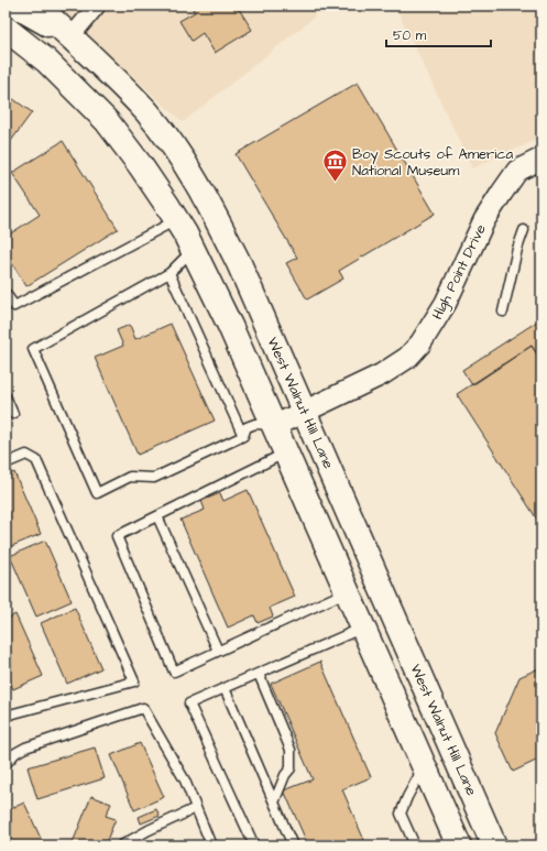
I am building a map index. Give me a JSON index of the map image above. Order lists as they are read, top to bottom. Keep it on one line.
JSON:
{"streets":{"main road":["West Walnut Hill Lane"],"street":["High Point Drive"]},"crossings":[["High Point Drive","West Walnut Hill Lane"]],"places":{"museum":["Boy Scouts of America National Museum"]},"scale_bar":"50 m"}
